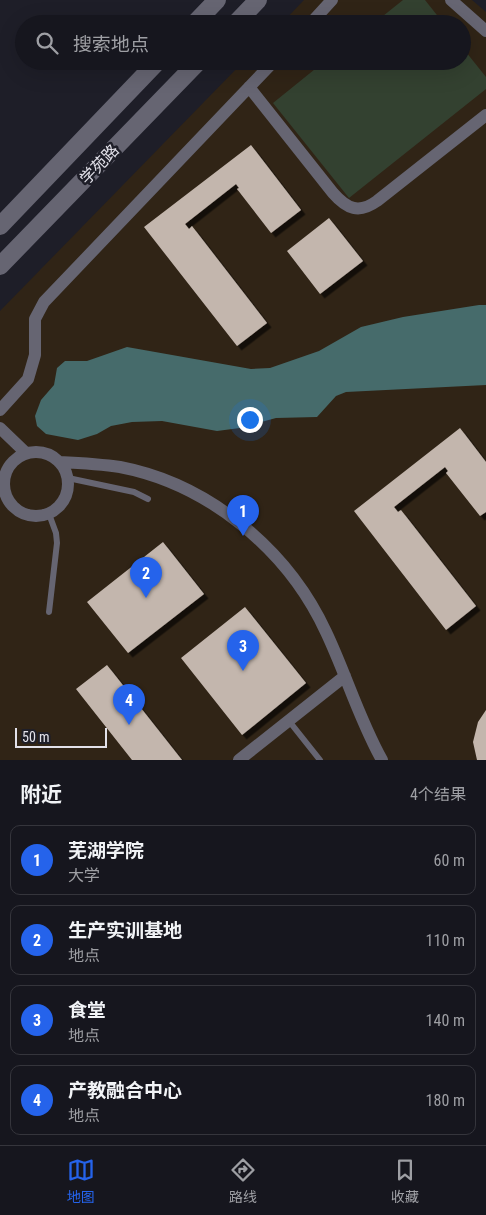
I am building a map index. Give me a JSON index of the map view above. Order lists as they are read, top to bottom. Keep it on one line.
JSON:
{"streets":{"main road":["学苑路"]},"scale_bar":"50 m","page":{"search":"搜索地点","pins":["1","2","3","4"],"scale":"50 m","heading":["附近","4个结果"],"list":[{"mark":"1","name":"芜湖学院","note":"大学","value":"60 m"},{"mark":"2","name":"生产实训基地","note":"地点","value":"110 m"},{"mark":"3","name":"食堂","note":"地点","value":"140 m"},{"mark":"4","name":"产教融合中心","note":"地点","value":"180 m"}],"nav":["地图","路线","收藏"]}}
